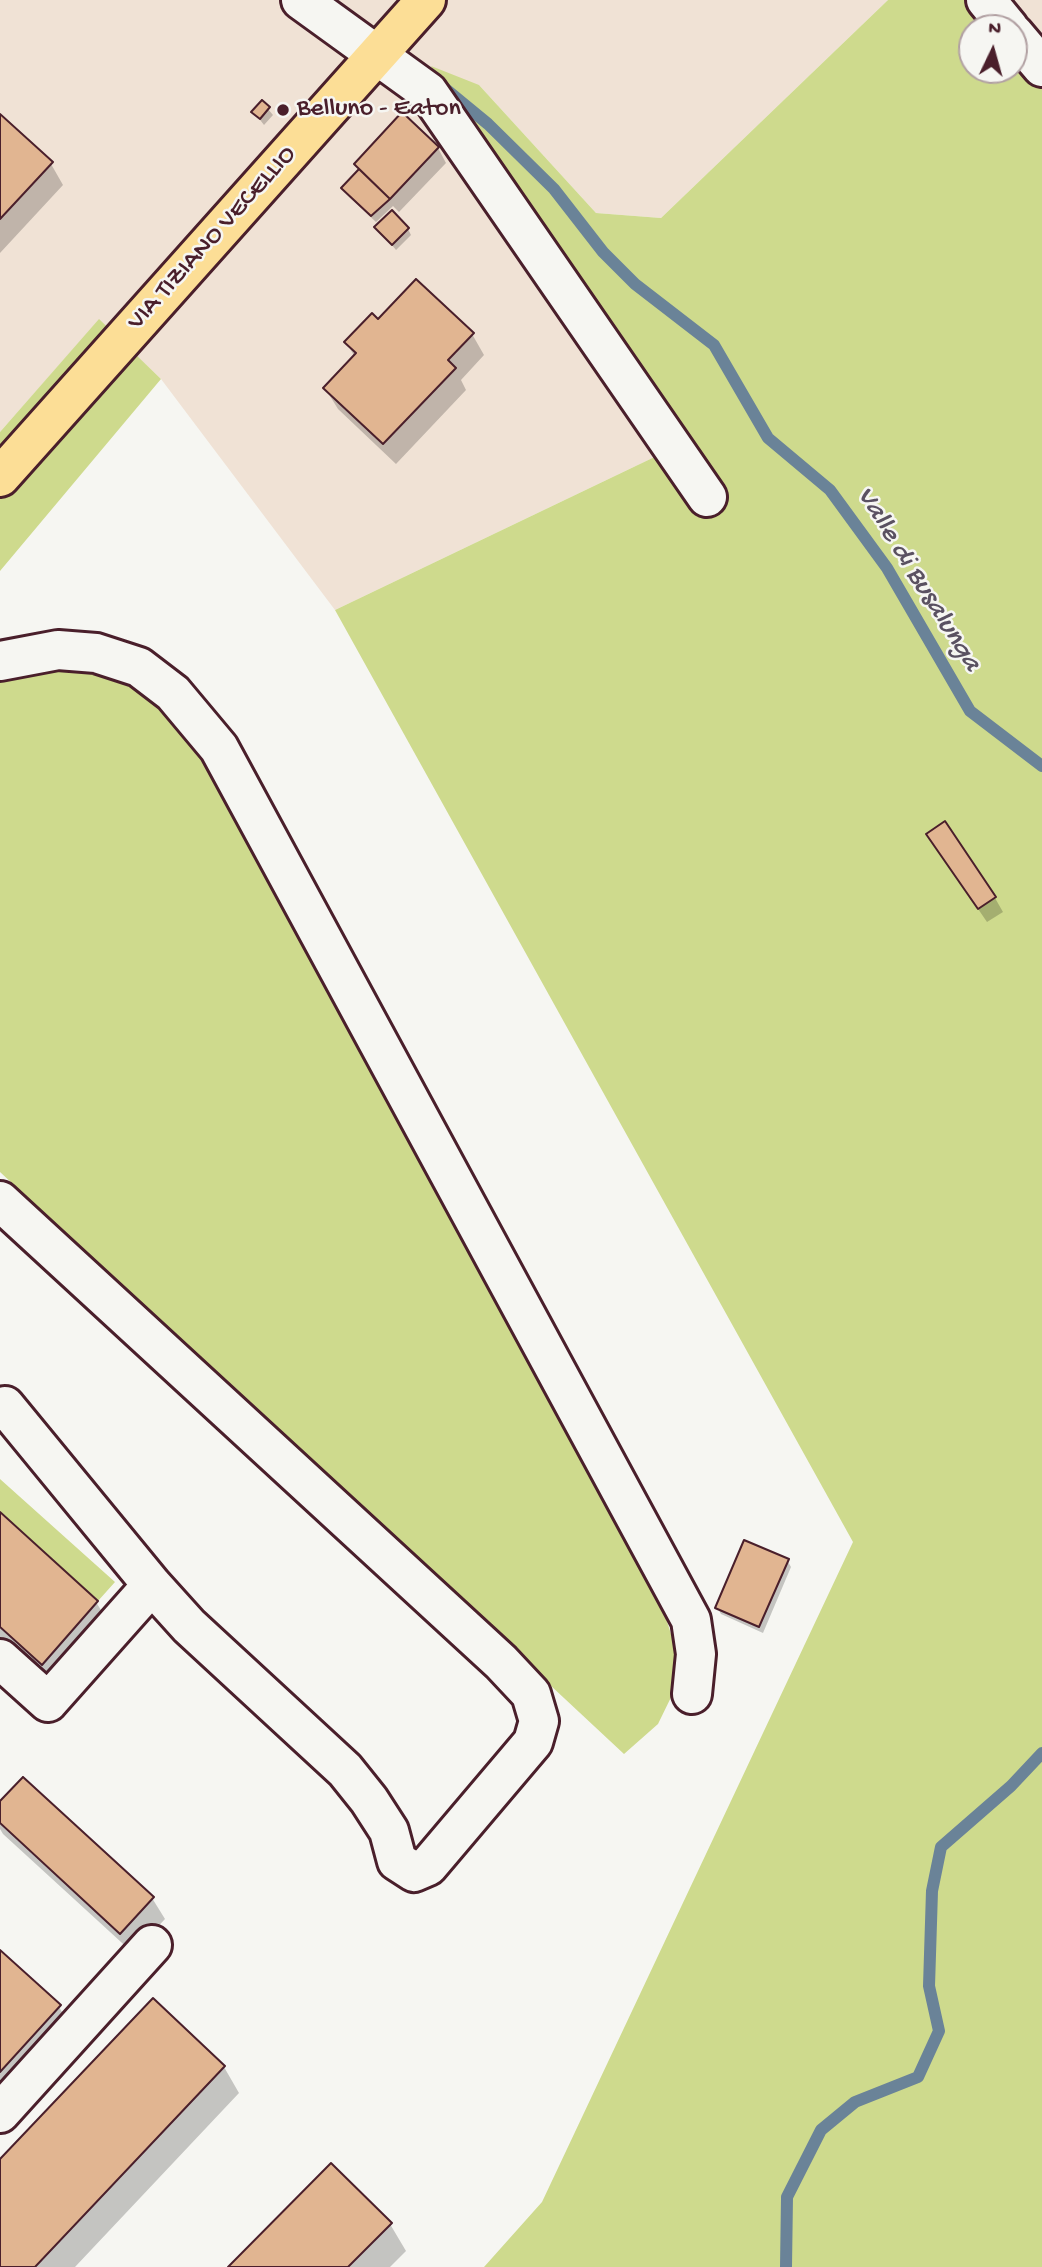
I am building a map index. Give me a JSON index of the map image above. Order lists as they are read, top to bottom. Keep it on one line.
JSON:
{"streets":{"main road":["VIA TIZIANO VECELLIO"]},"water":["Valle di Busalunga"],"places":["Belluno - Eaton"],"north":"top"}
